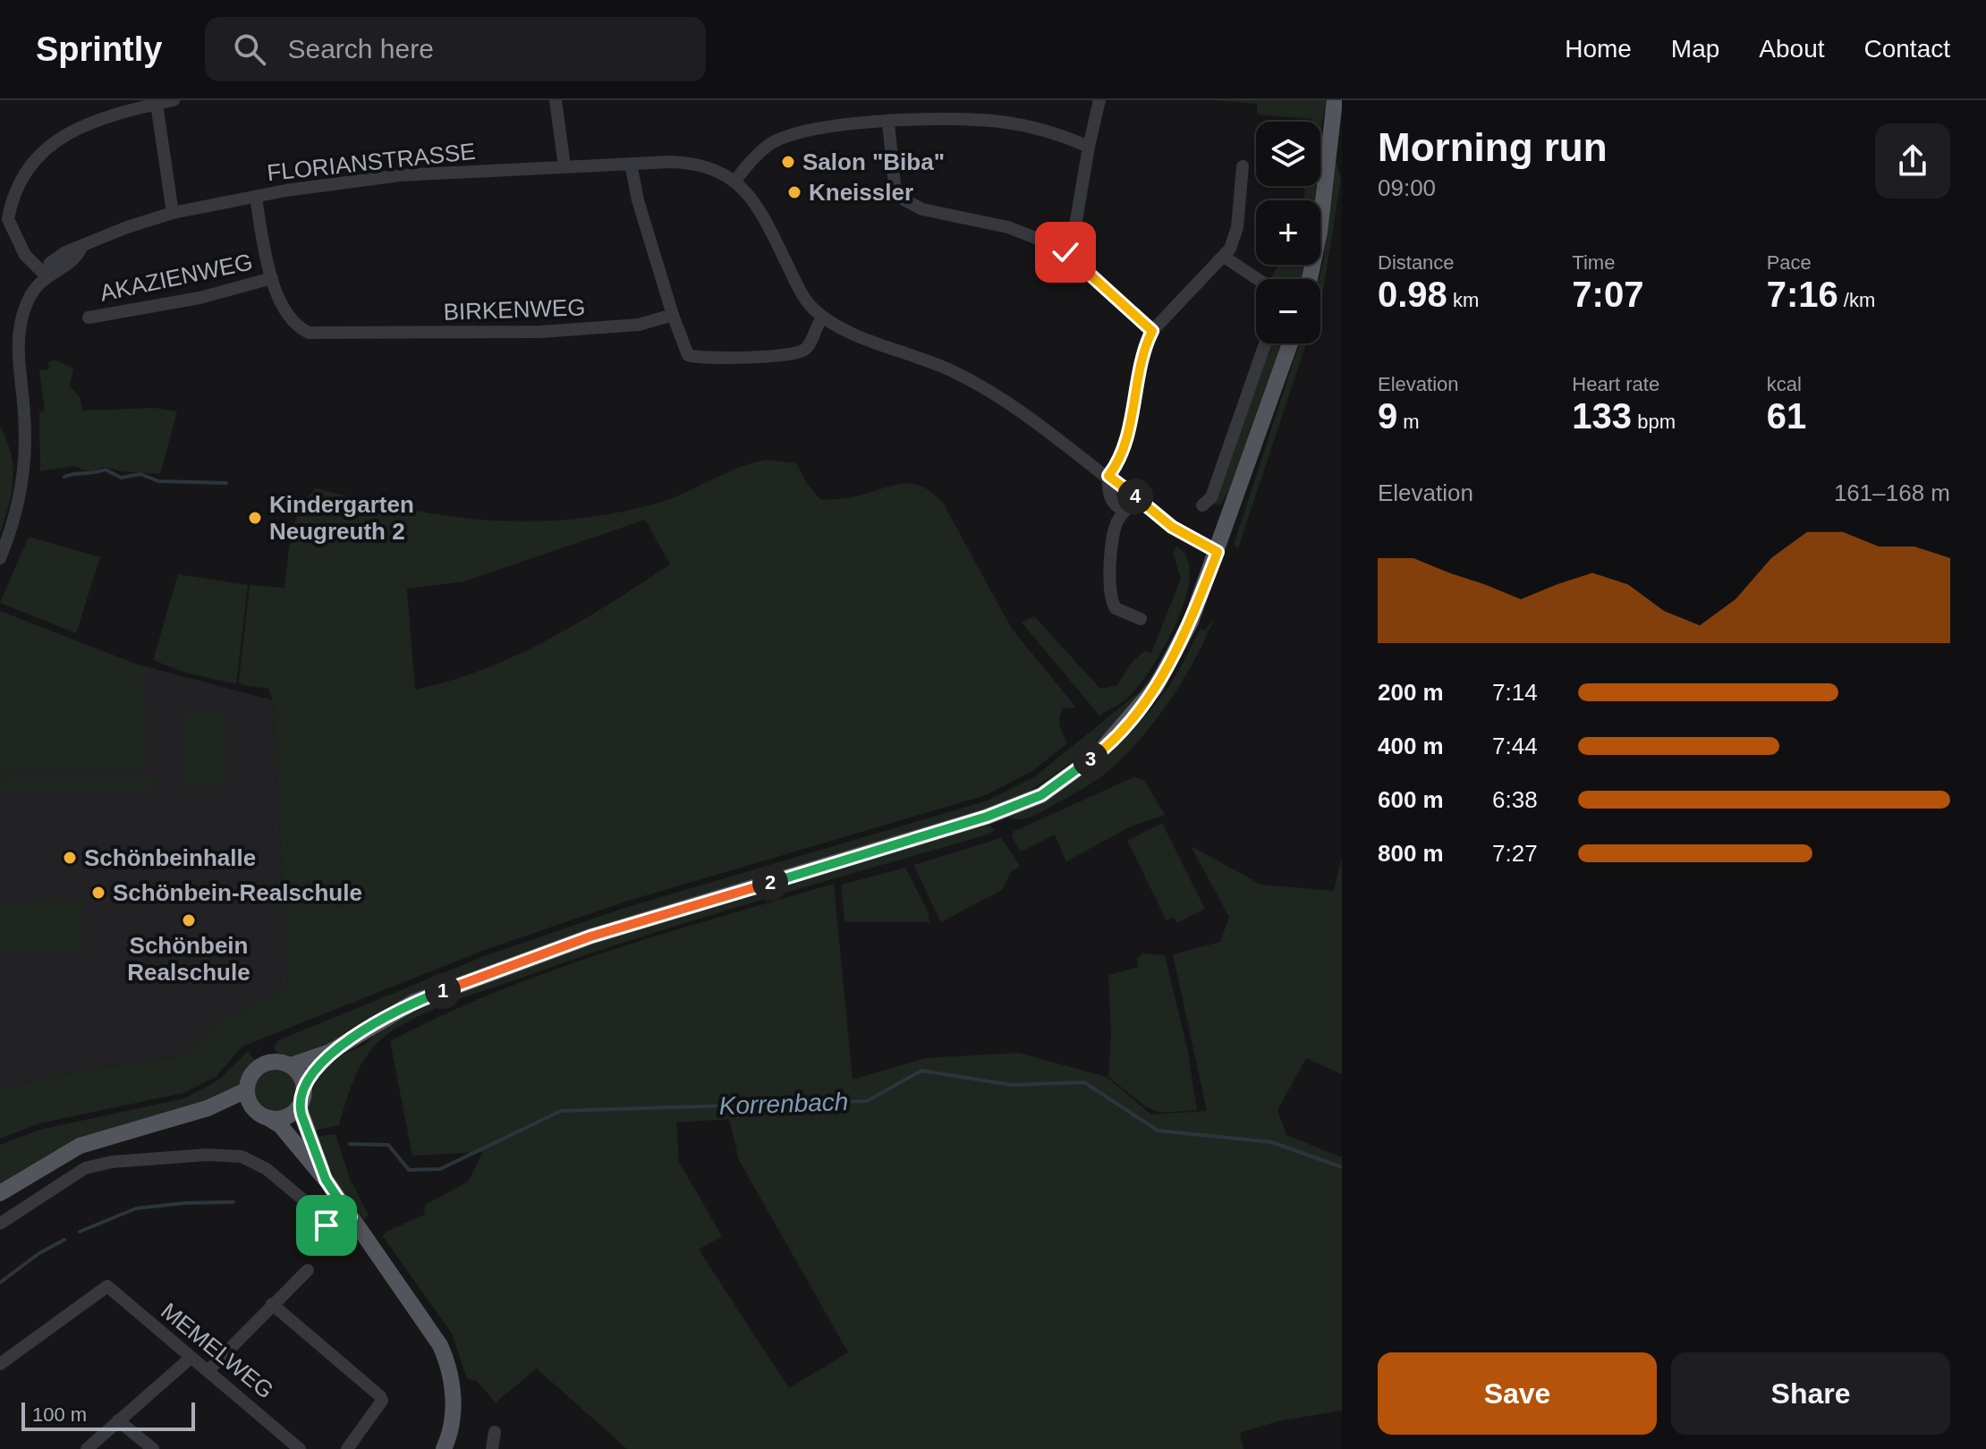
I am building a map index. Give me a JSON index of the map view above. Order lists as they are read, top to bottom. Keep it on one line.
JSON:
{"streets":{"street":["FLORIANSTRASSE","AKAZIENWEG","BIRKENWEG","MEMELWEG"]},"crossings":[["FLORIANSTRASSE","BIRKENWEG"],["AKAZIENWEG","BIRKENWEG"]],"water":["Korrenbach"],"places":["Salon \"Biba\"","Kneissler","Kindergarten Neugreuth 2","Schönbeinhalle","Schönbein-Realschule","Schönbein Realschule"],"scale_bar":"100 m","page":{"header":"Sprintly","search":"Search here","nav":["Home","Map","About","Contact"],"heading":["Morning run","09:00"],"map_buttons":["+","−"],"stats":[["Distance","0.98 km"],["Time","7:07"],["Pace","7:16 /km"],["Elevation","9 m"],["Heart rate","133 bpm"],["kcal","61"]],"chart":["Elevation","161–168 m"],"pins":["4","3","2","1"],"list":[{"name":"200 m","note":"7:14"},{"name":"400 m","note":"7:44"},{"name":"600 m","note":"6:38"},{"name":"800 m","note":"7:27"}],"buttons":["Save","Share"],"scale":"100 m"}}
